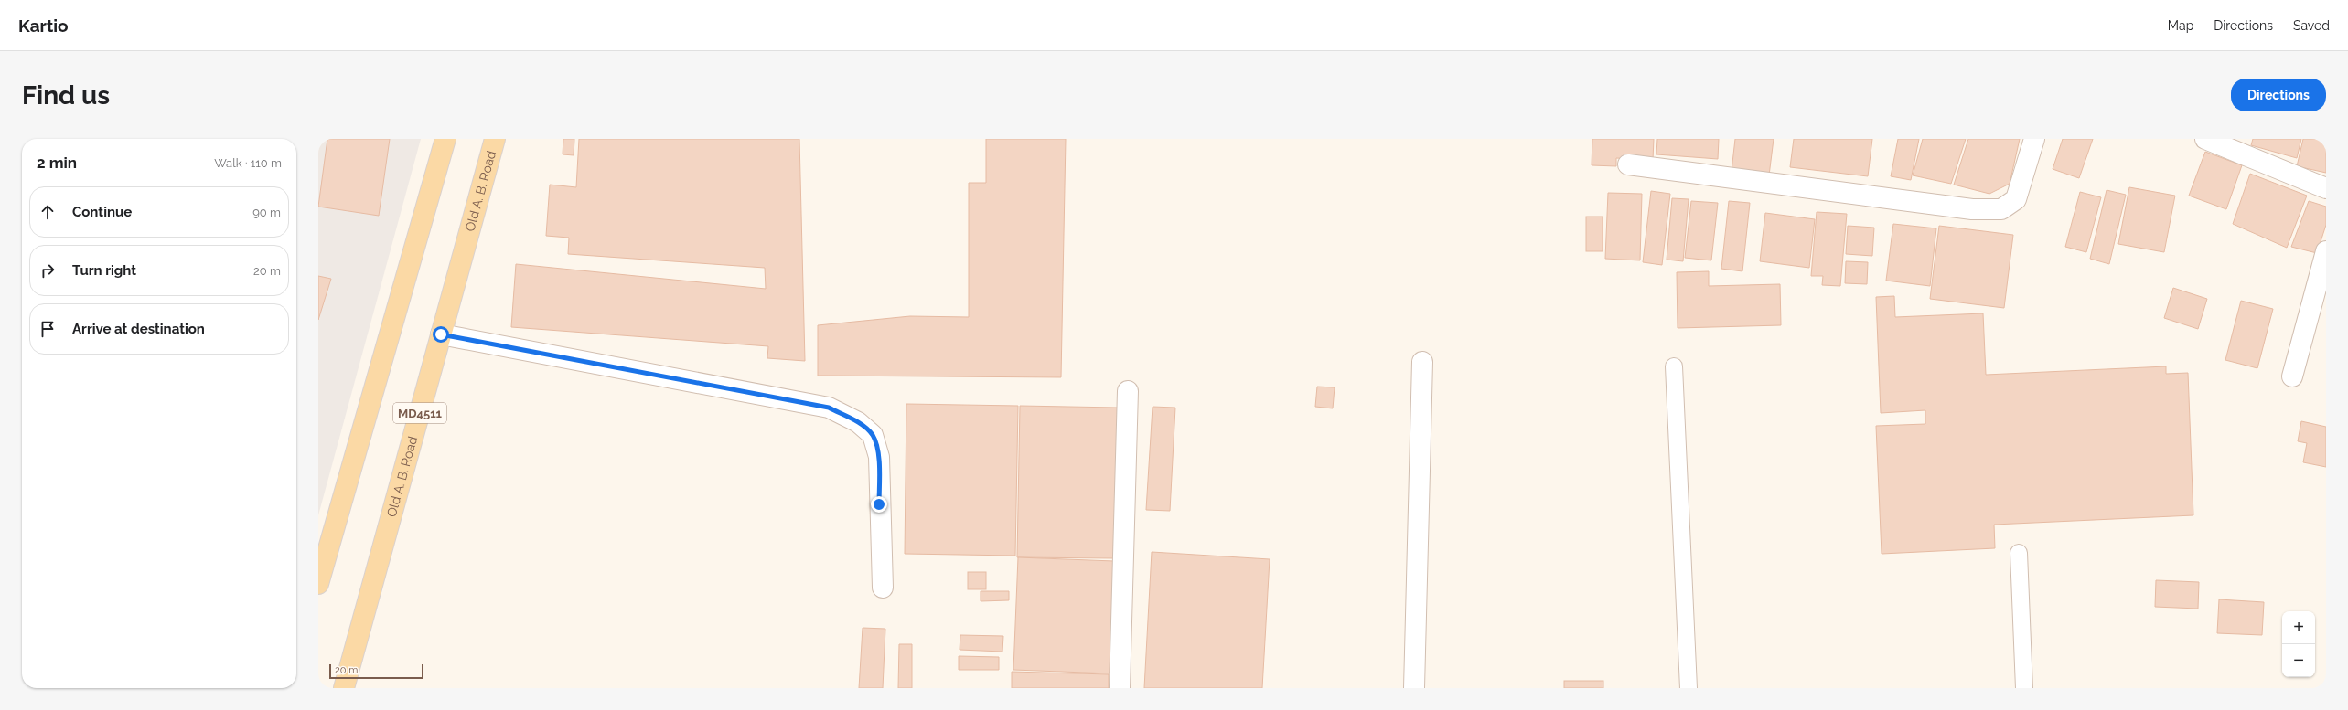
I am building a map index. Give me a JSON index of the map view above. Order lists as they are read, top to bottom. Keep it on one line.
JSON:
{"streets":{"main road":["Old A. B. Road","MD4511"]},"scale_bar":"20 m","page":{"header":"Kartio","nav":["Map","Directions","Saved"],"buttons":"Directions","title":"Find us","heading":["2 min","Walk · 110 m"],"list":[["Continue","90 m"],["Turn right","20 m"],"Arrive at destination"],"map_buttons":["+","−"],"scale":"20 m"}}
